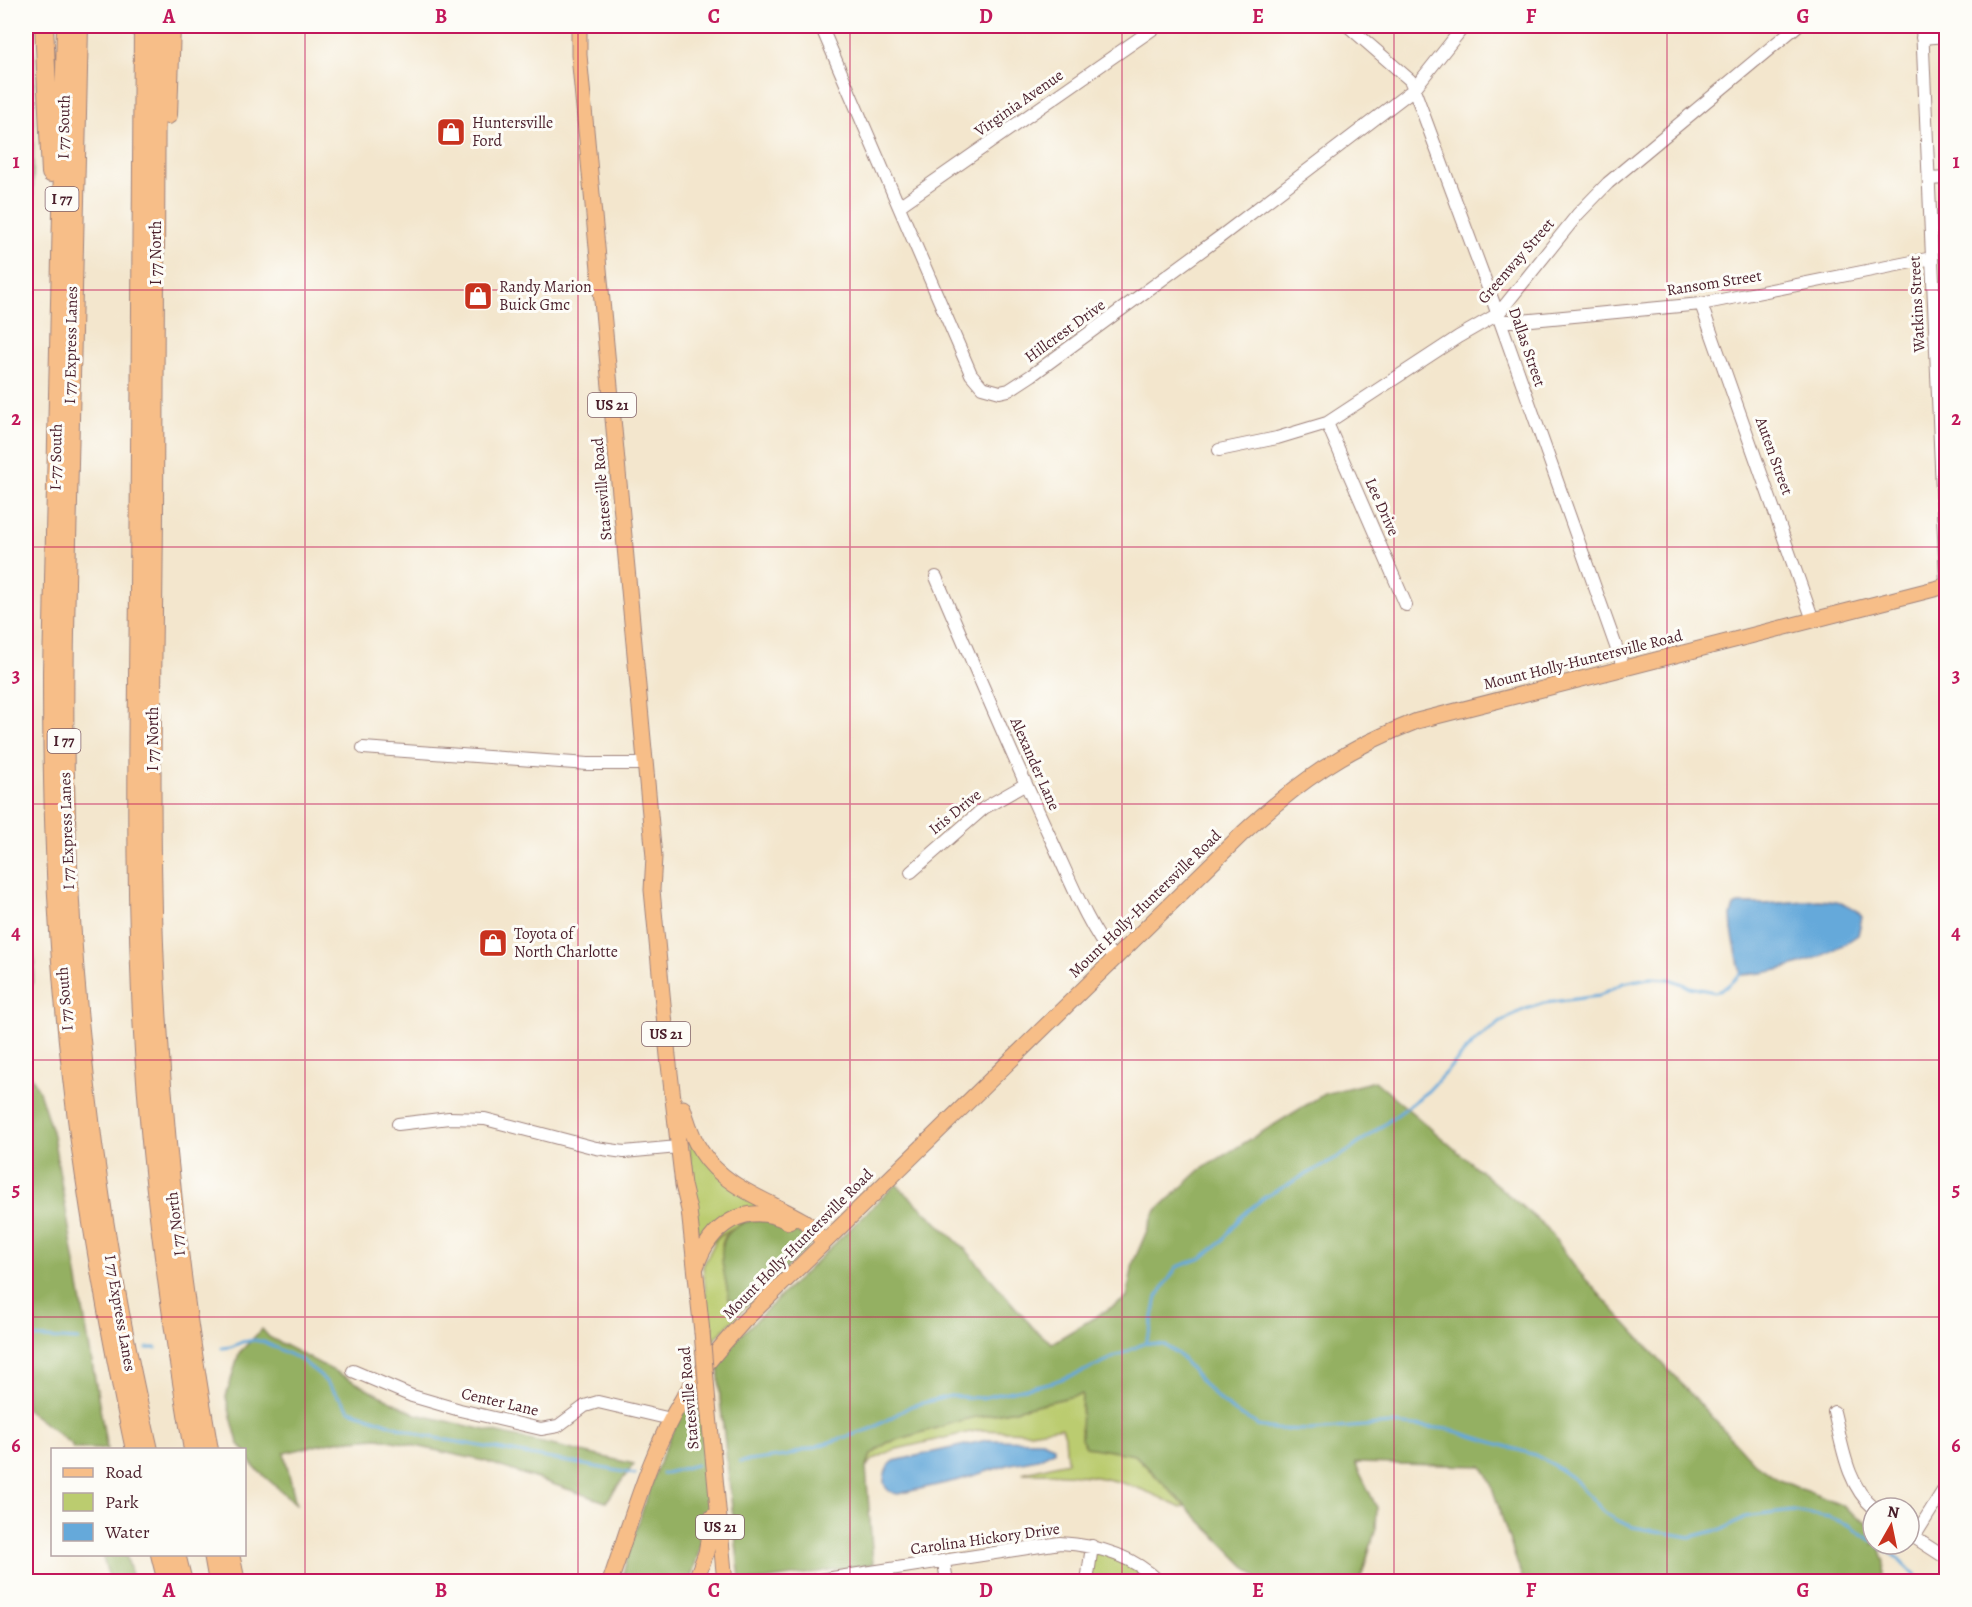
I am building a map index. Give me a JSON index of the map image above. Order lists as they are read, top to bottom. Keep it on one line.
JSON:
{"streets":{"highway":["I 77 South","I 77","I 77 North","I 77 Express Lanes","I-77 South"],"main road":["US 21","Statesville Road","Mount Holly-Huntersville Road"],"street":["Virginia Avenue","Greenway Street","Ransom Street","Watkins Street","Hillcrest Drive","Dallas Street","Auten Street","Lee Drive","Alexander Lane","Iris Drive","Center Lane","Carolina Hickory Drive"]},"crossings":[["Virginia Avenue","Hillcrest Drive"],["I 77 South","I-77 South"],["Greenway Street","Ransom Street"],["Greenway Street","Dallas Street"],["Greenway Street","Lee Drive"],["Ransom Street","Watkins Street"],["Ransom Street","Dallas Street"],["Ransom Street","Auten Street"],["Watkins Street","Mount Holly-Huntersville Road"],["Hillcrest Drive","Dallas Street"],["Dallas Street","Mount Holly-Huntersville Road"],["Auten Street","Mount Holly-Huntersville Road"],["Mount Holly-Huntersville Road","Alexander Lane"],["Mount Holly-Huntersville Road","Center Lane"],["Alexander Lane","Iris Drive"]],"places":{"shop":["Huntersville Ford","Randy Marion Buick Gmc","Toyota of North Charlotte"]},"legend":["Road","Park","Water"],"north":"top","grid":{"columns":["A","B","C","D","E","F","G"],"rows":["1","2","3","4","5","6"]}}
